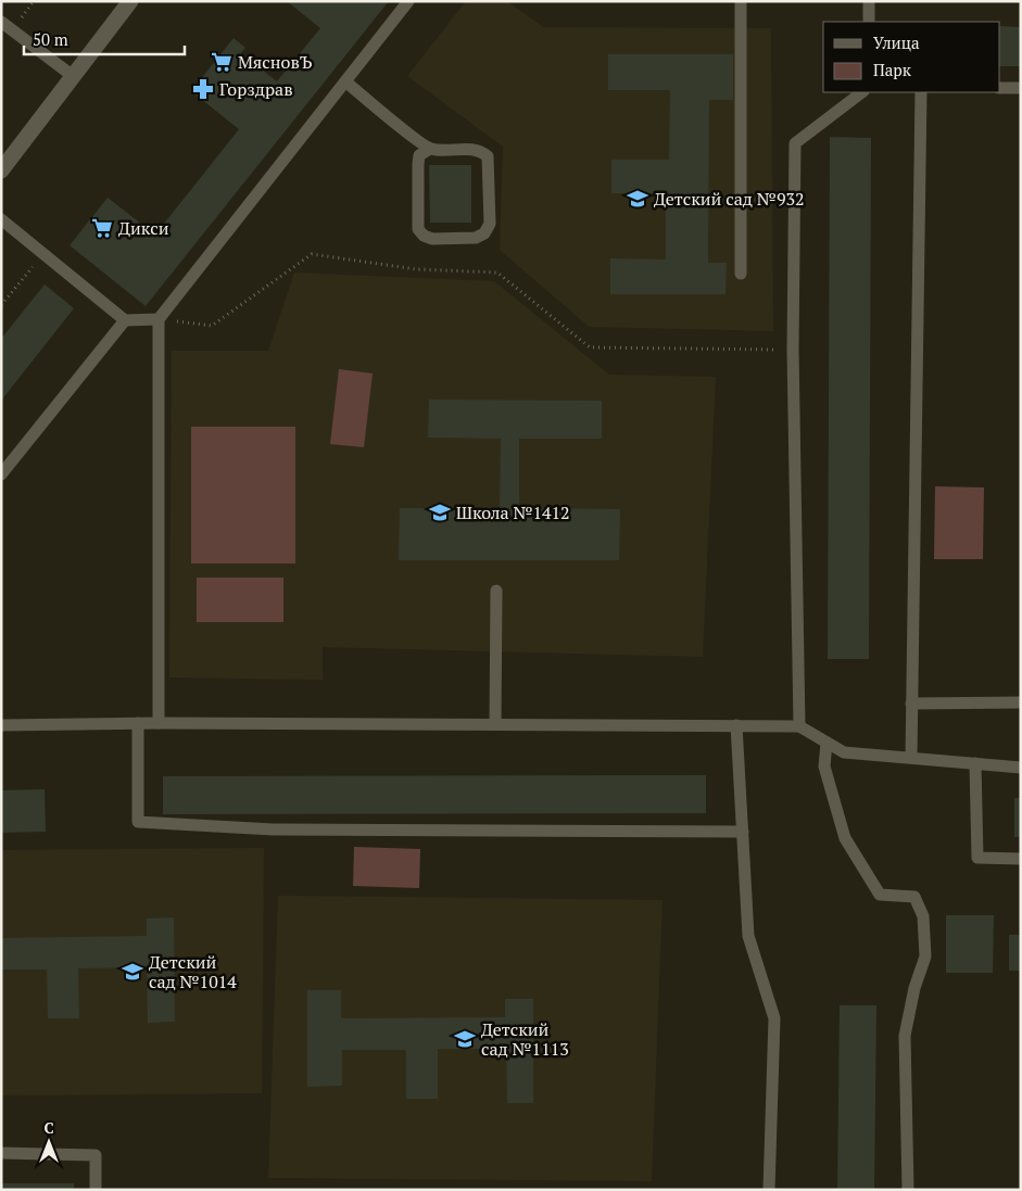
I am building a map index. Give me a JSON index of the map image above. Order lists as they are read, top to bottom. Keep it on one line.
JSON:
{"places":{"supermarket":["МясновЪ","Дикси"],"pharmacy":["Горздрав"],"school or university":["Детский сад №932","Школа №1412","Детский сад №1014","Детский сад №1113"]},"legend":["Улица","Парк"],"scale_bar":"50 m","north":"top"}
